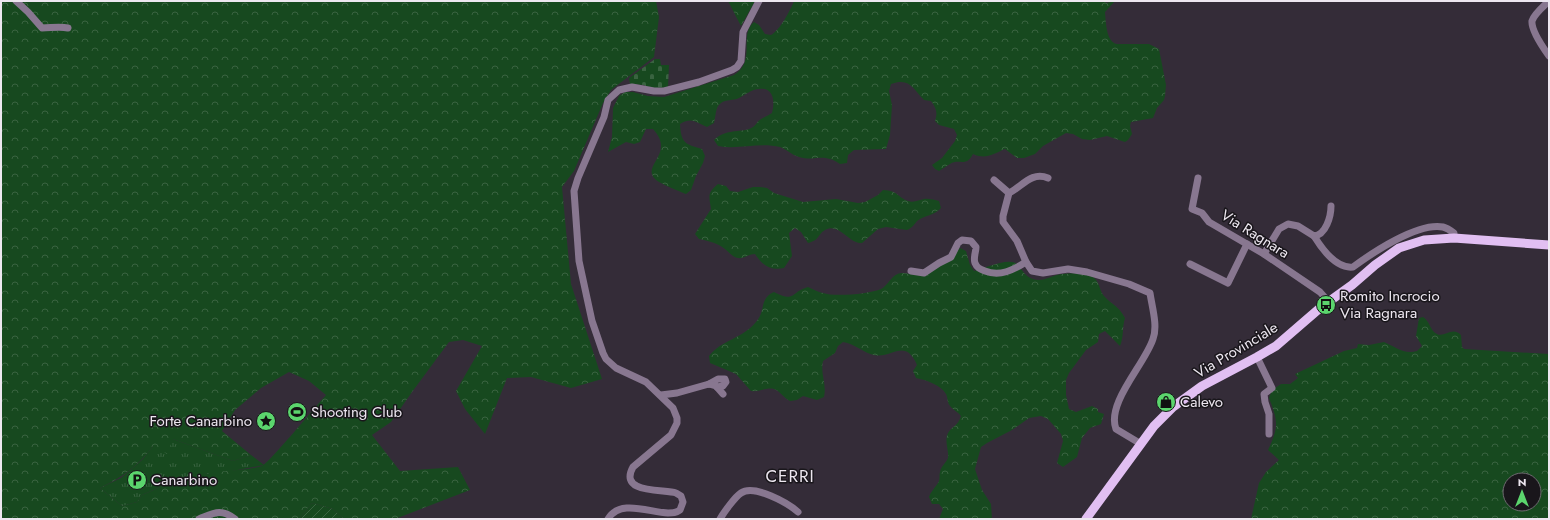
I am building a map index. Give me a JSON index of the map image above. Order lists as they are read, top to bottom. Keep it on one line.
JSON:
{"streets":{"main road":["Via Provinciale"],"street":["Via Ragnara"]},"crossings":[["Via Ragnara","Via Provinciale"]],"districts":["CERRI"],"places":{"bus stop":["Romito Incrocio Via Ragnara"],"shop":["Calevo"],"sports":["Shooting Club"],"place":["Forte Canarbino"],"parking":["Canarbino"]},"north":"top"}
